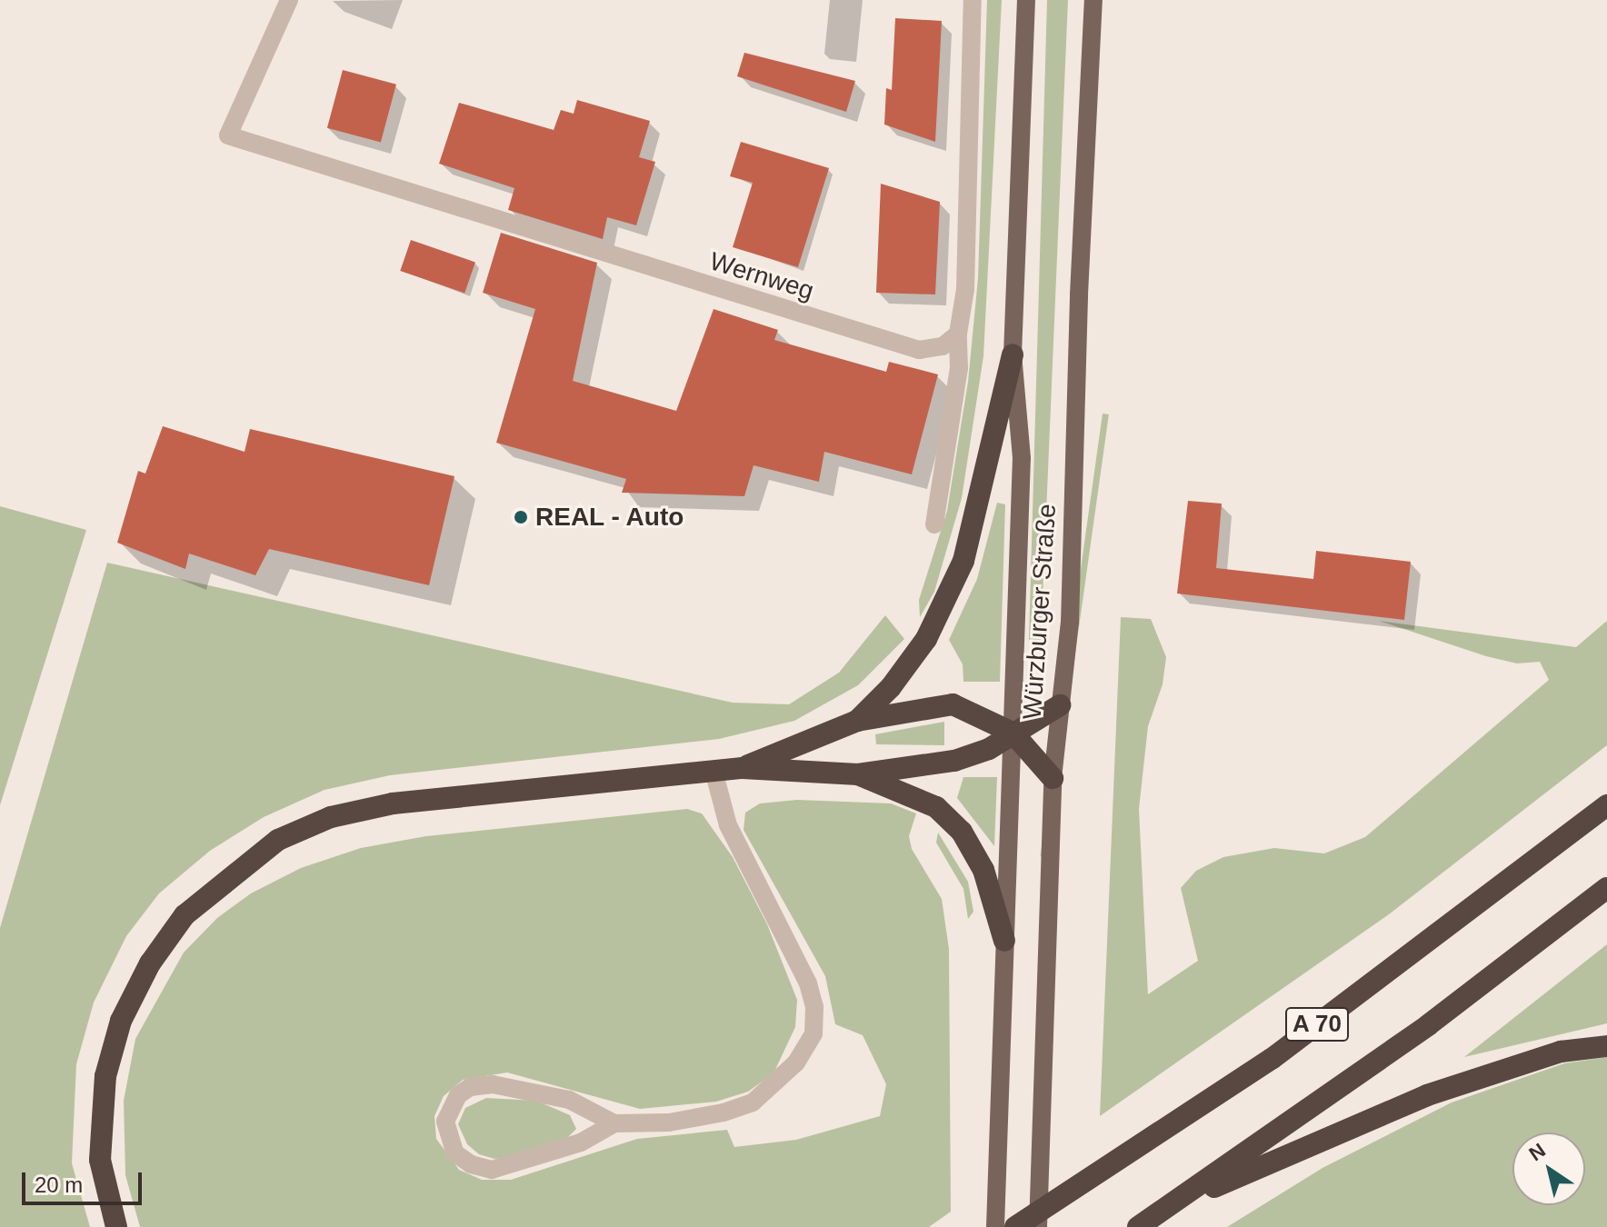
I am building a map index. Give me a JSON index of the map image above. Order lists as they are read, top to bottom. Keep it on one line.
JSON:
{"streets":{"highway":["A 70"],"main road":["Würzburger Straße"],"street":["Wernweg"]},"places":["REAL - Auto"],"scale_bar":"20 m","north":"top left"}
